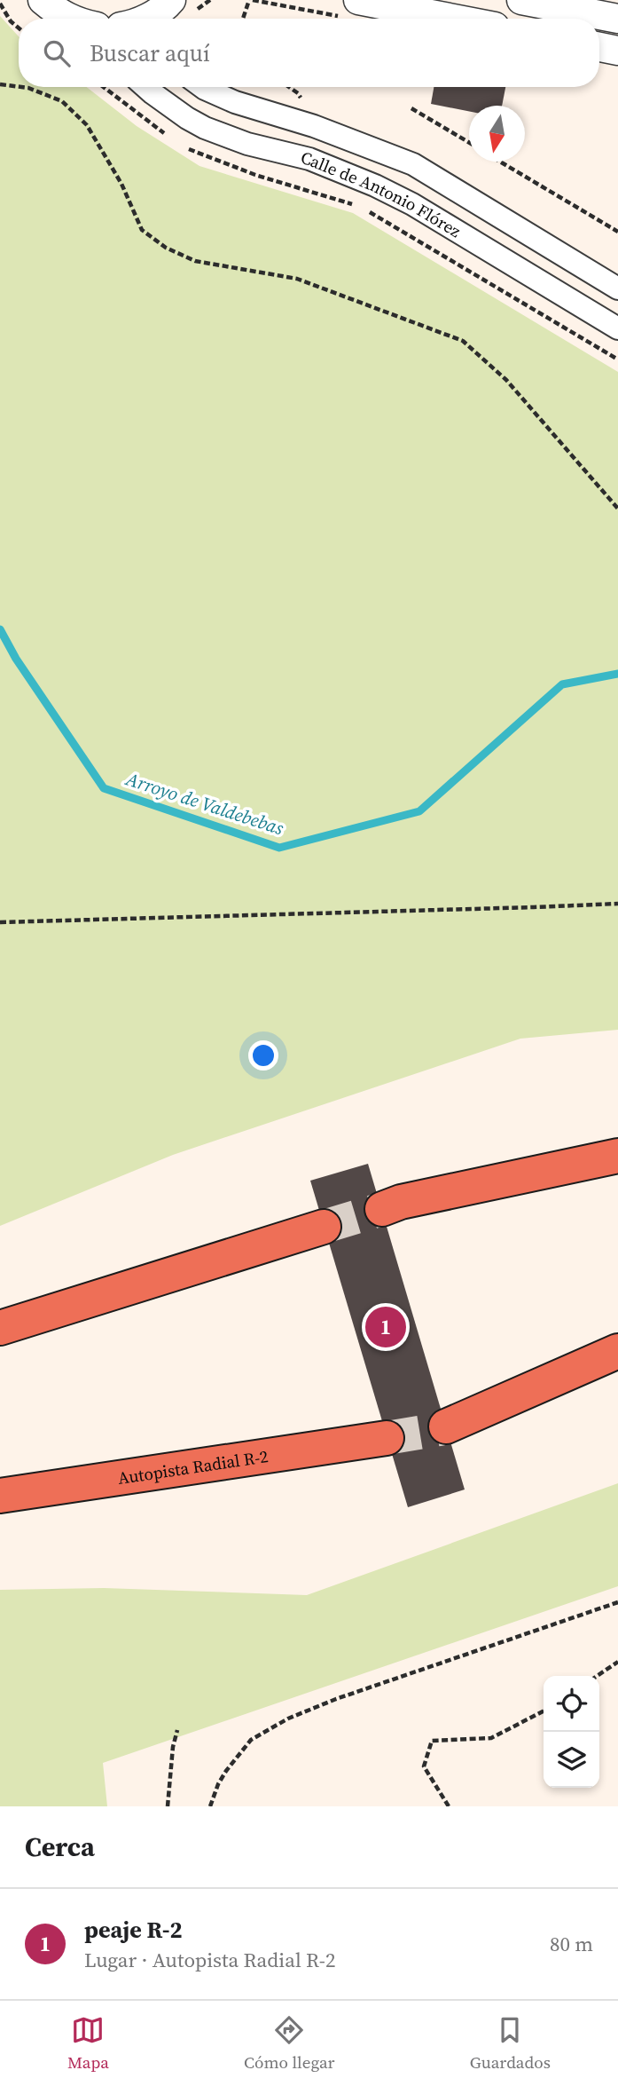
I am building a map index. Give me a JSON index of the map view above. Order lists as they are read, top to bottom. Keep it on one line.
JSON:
{"streets":{"highway":["Autopista Radial R-2"],"street":["Calle de Antonio Flórez"]},"water":["Arroyo de Valdebebas"],"north":"bottom","page":{"search":"Buscar aquí","pins":"1","heading":"Cerca","list":[{"mark":"1","name":"peaje R-2","note":"Lugar · Autopista Radial R-2","value":"80 m"}],"nav":["Mapa","Cómo llegar","Guardados"]}}
